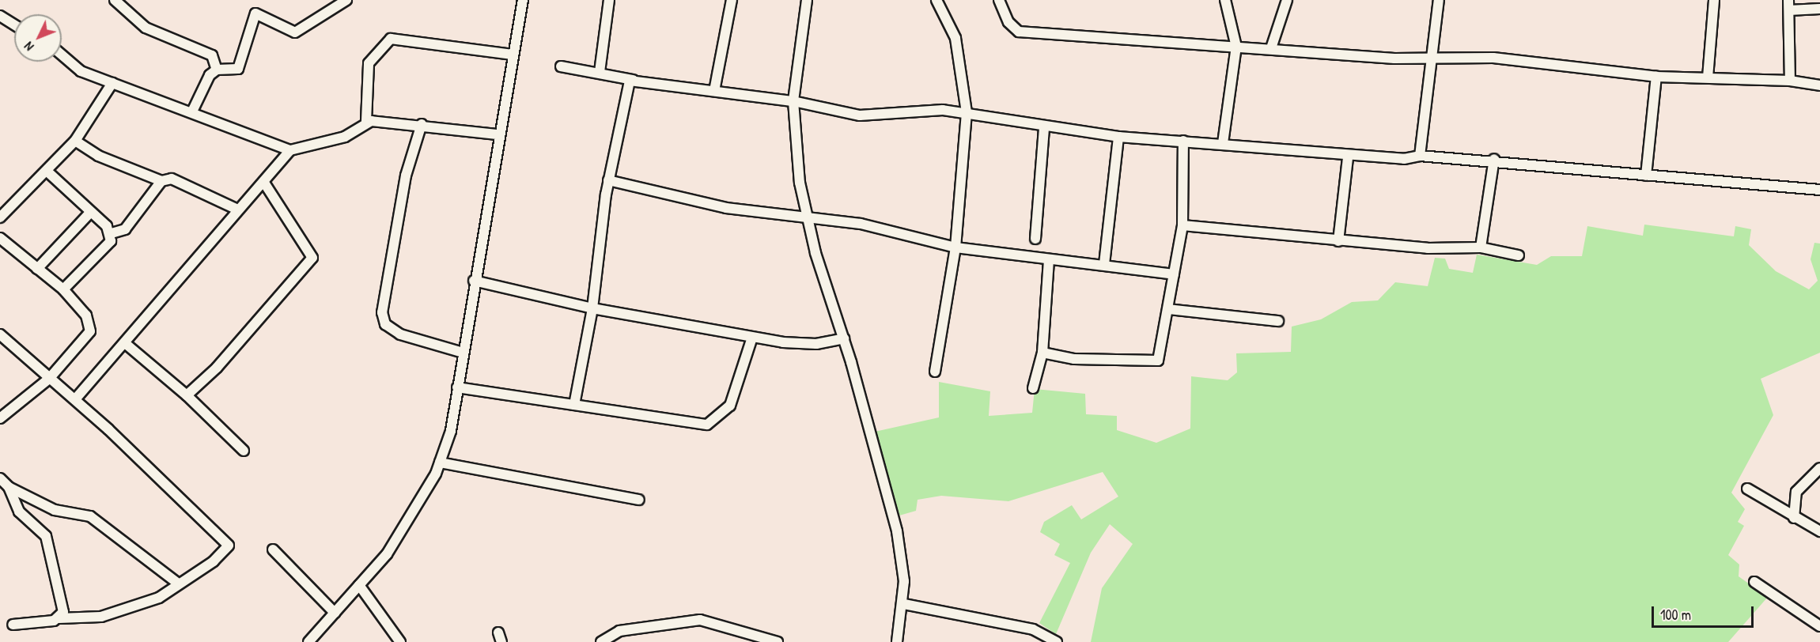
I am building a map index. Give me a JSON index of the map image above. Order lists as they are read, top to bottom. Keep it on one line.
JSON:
{"scale_bar":"100 m","north":"bottom left"}
